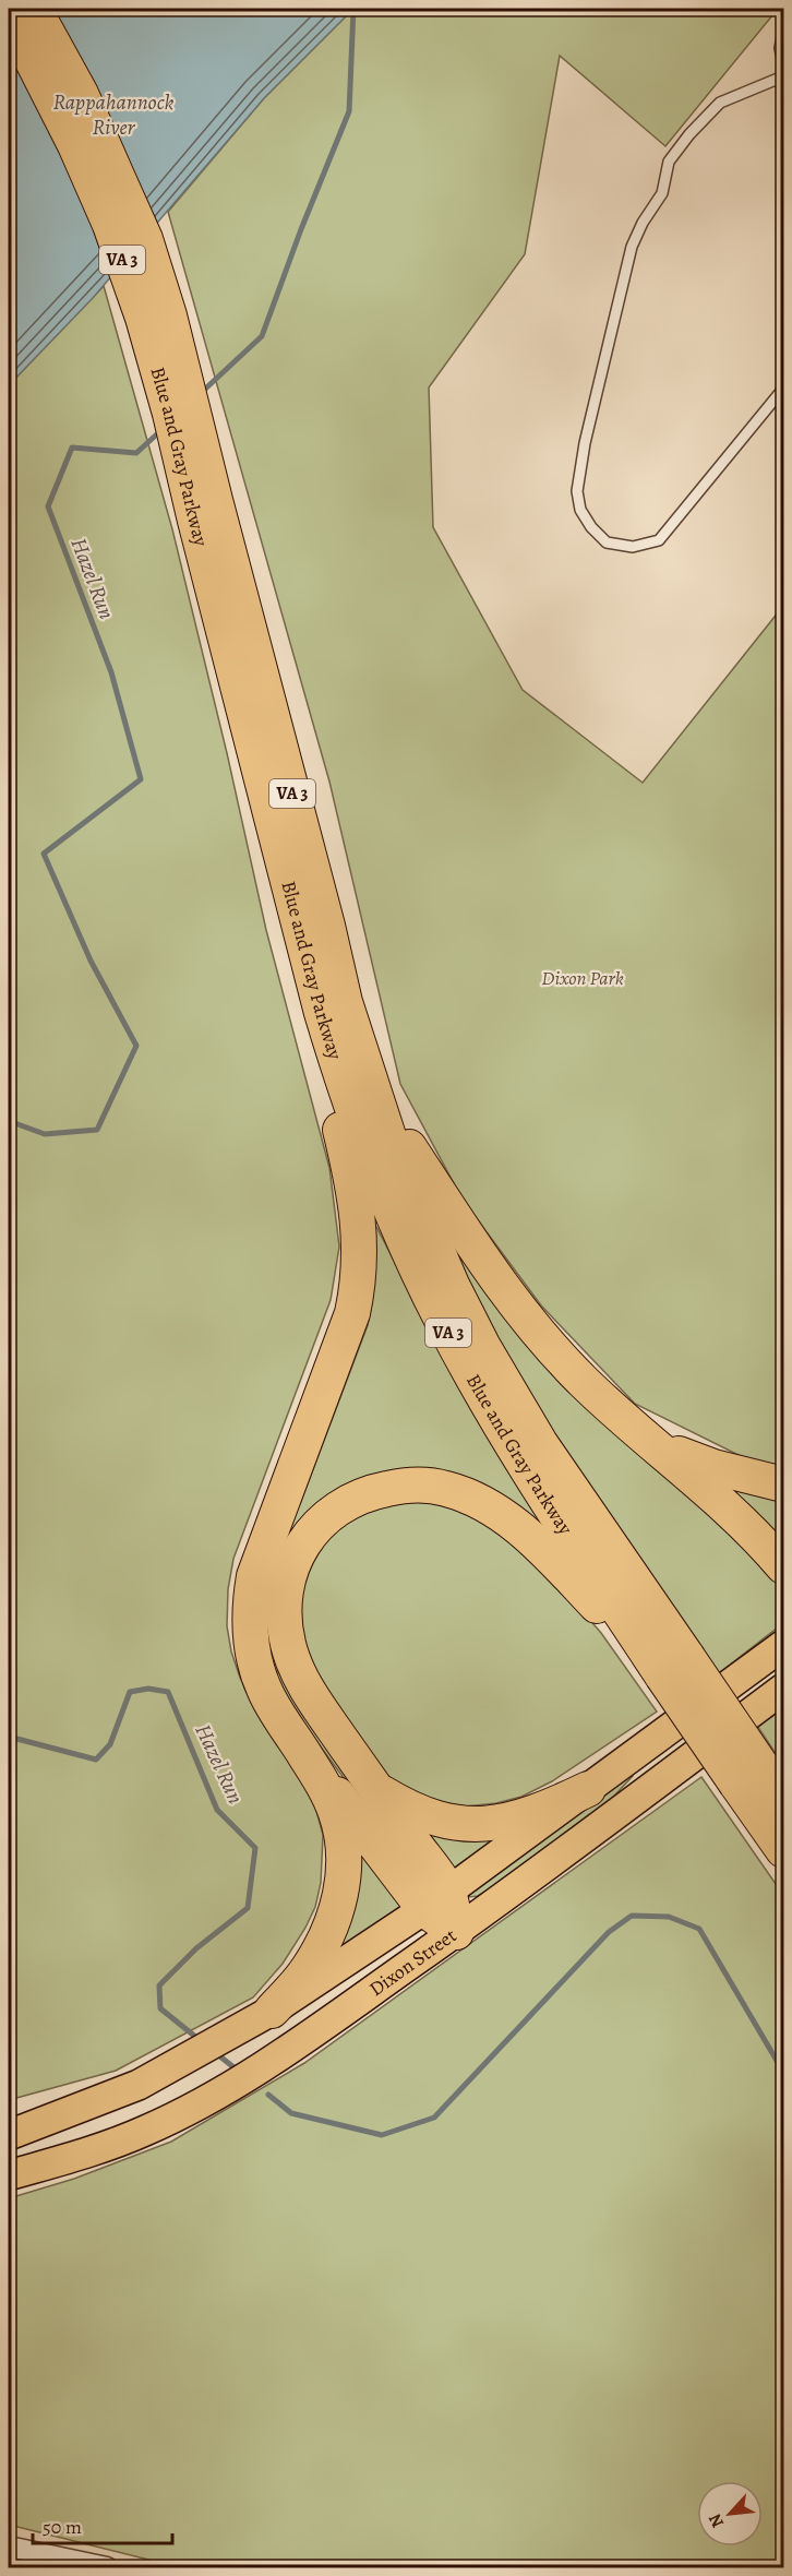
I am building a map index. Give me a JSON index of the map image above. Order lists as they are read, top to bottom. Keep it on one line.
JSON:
{"streets":{"highway":["VA 3","Blue and Gray Parkway"],"main road":["Dixon Street"]},"water":["Rappahannock River","Hazel Run"],"parks":["Dixon Park"],"scale_bar":"50 m","north":"bottom left"}
